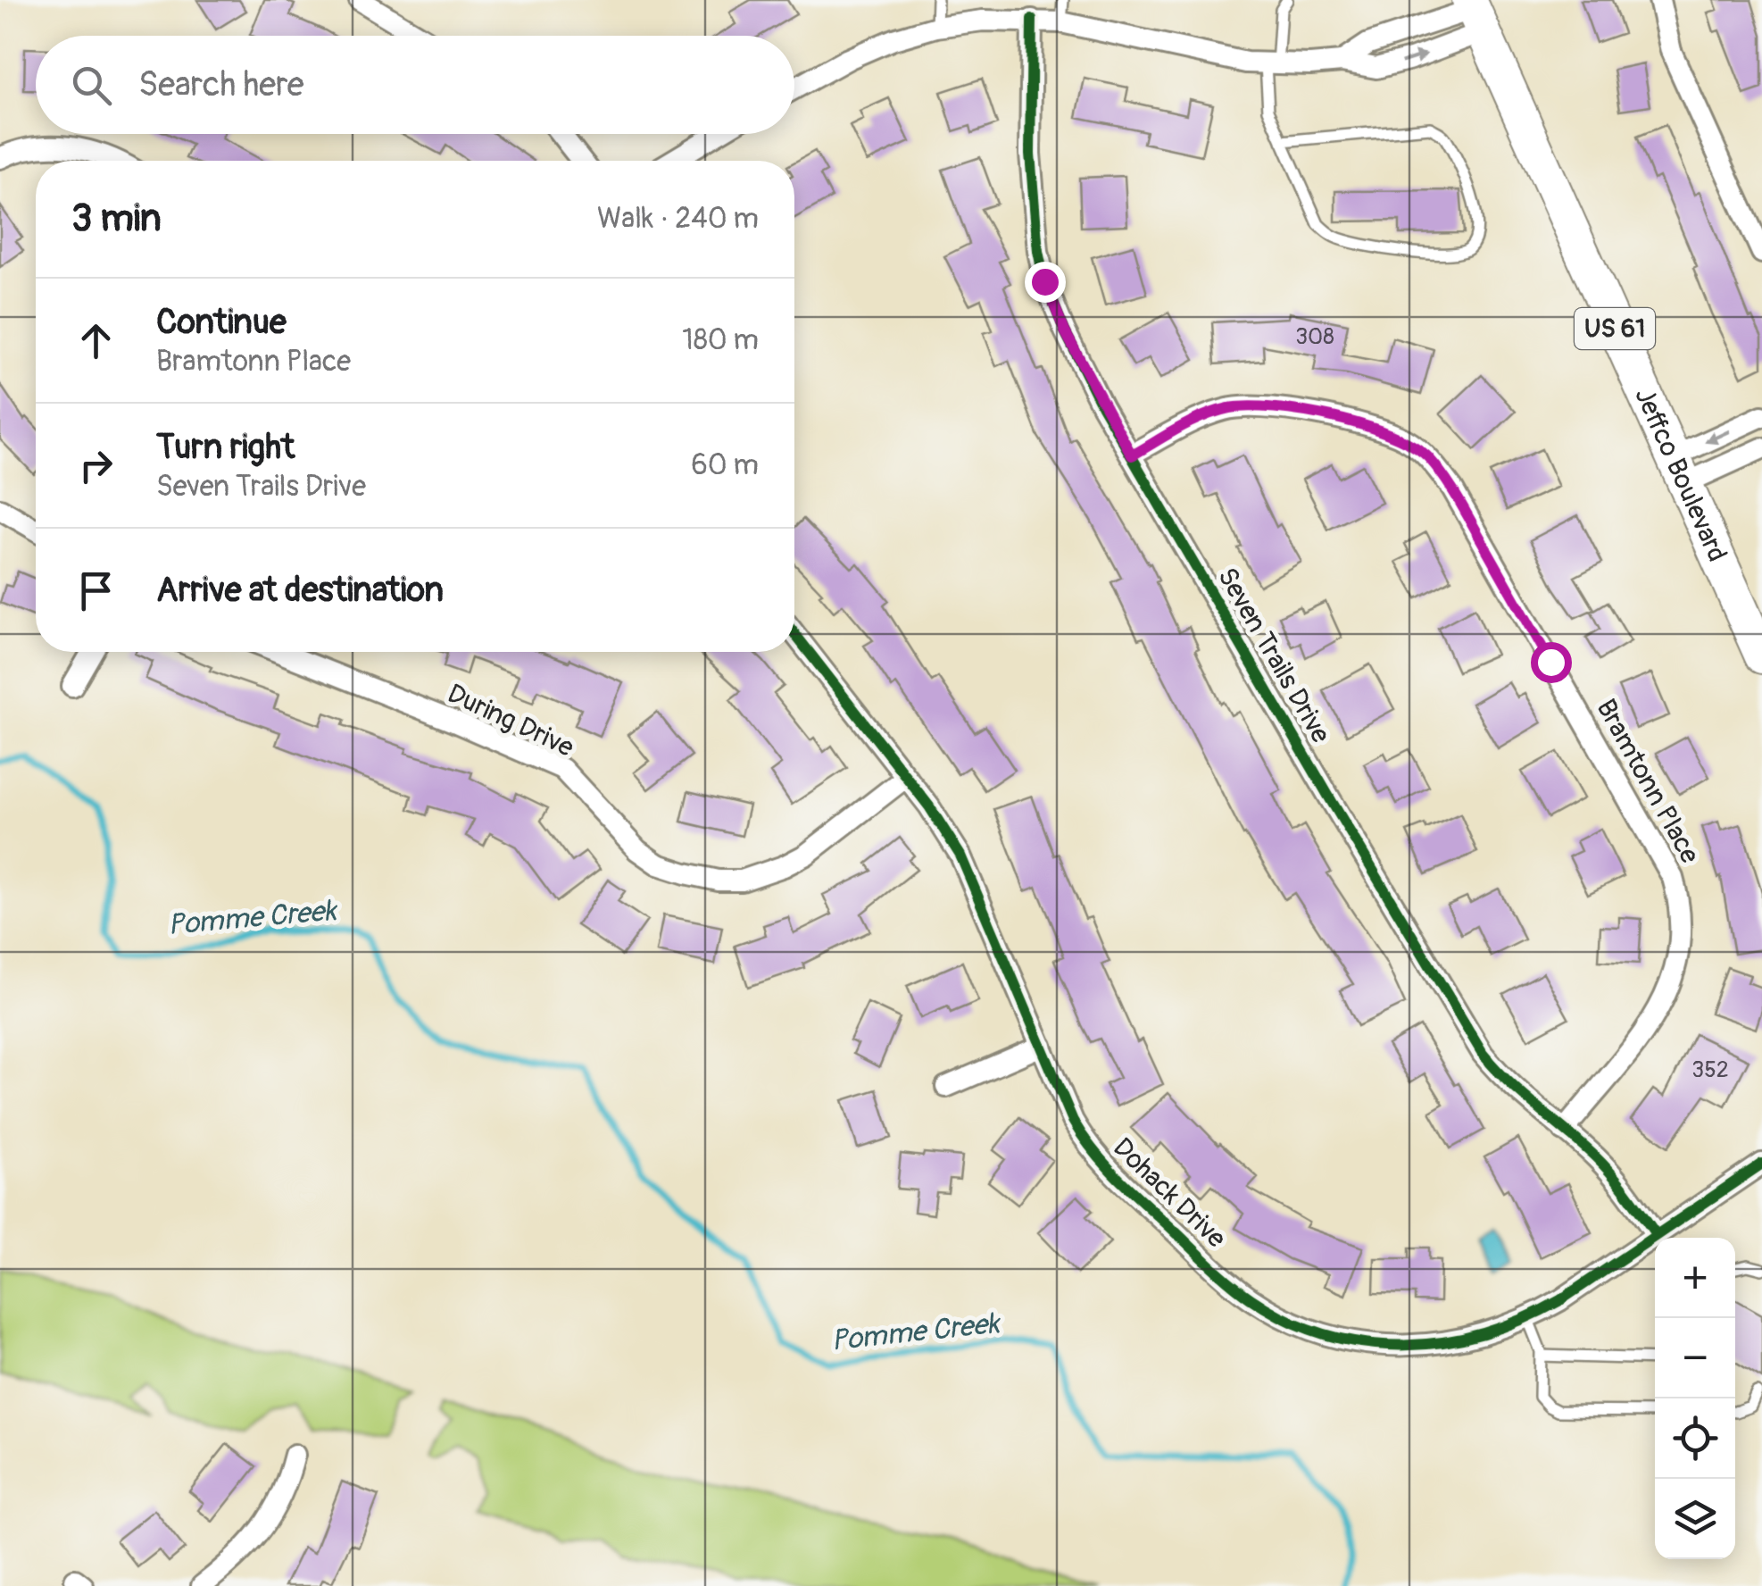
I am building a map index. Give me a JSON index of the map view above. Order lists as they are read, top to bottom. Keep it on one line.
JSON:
{"streets":{"main road":["US 61","Jeffco Boulevard"],"street":["Seven Trails Drive","During Drive","Bramtonn Place","Dohack Drive"]},"crossings":[["Seven Trails Drive","Bramtonn Place"],["During Drive","Dohack Drive"]],"water":["Pomme Creek"],"house_numbers":["308","352"],"page":{"search":"Search here","heading":["3 min","Walk · 240 m"],"list":[["Continue","Bramtonn Place","180 m"],["Turn right","Seven Trails Drive","60 m"],"Arrive at destination"],"map_buttons":["+","−"]}}
